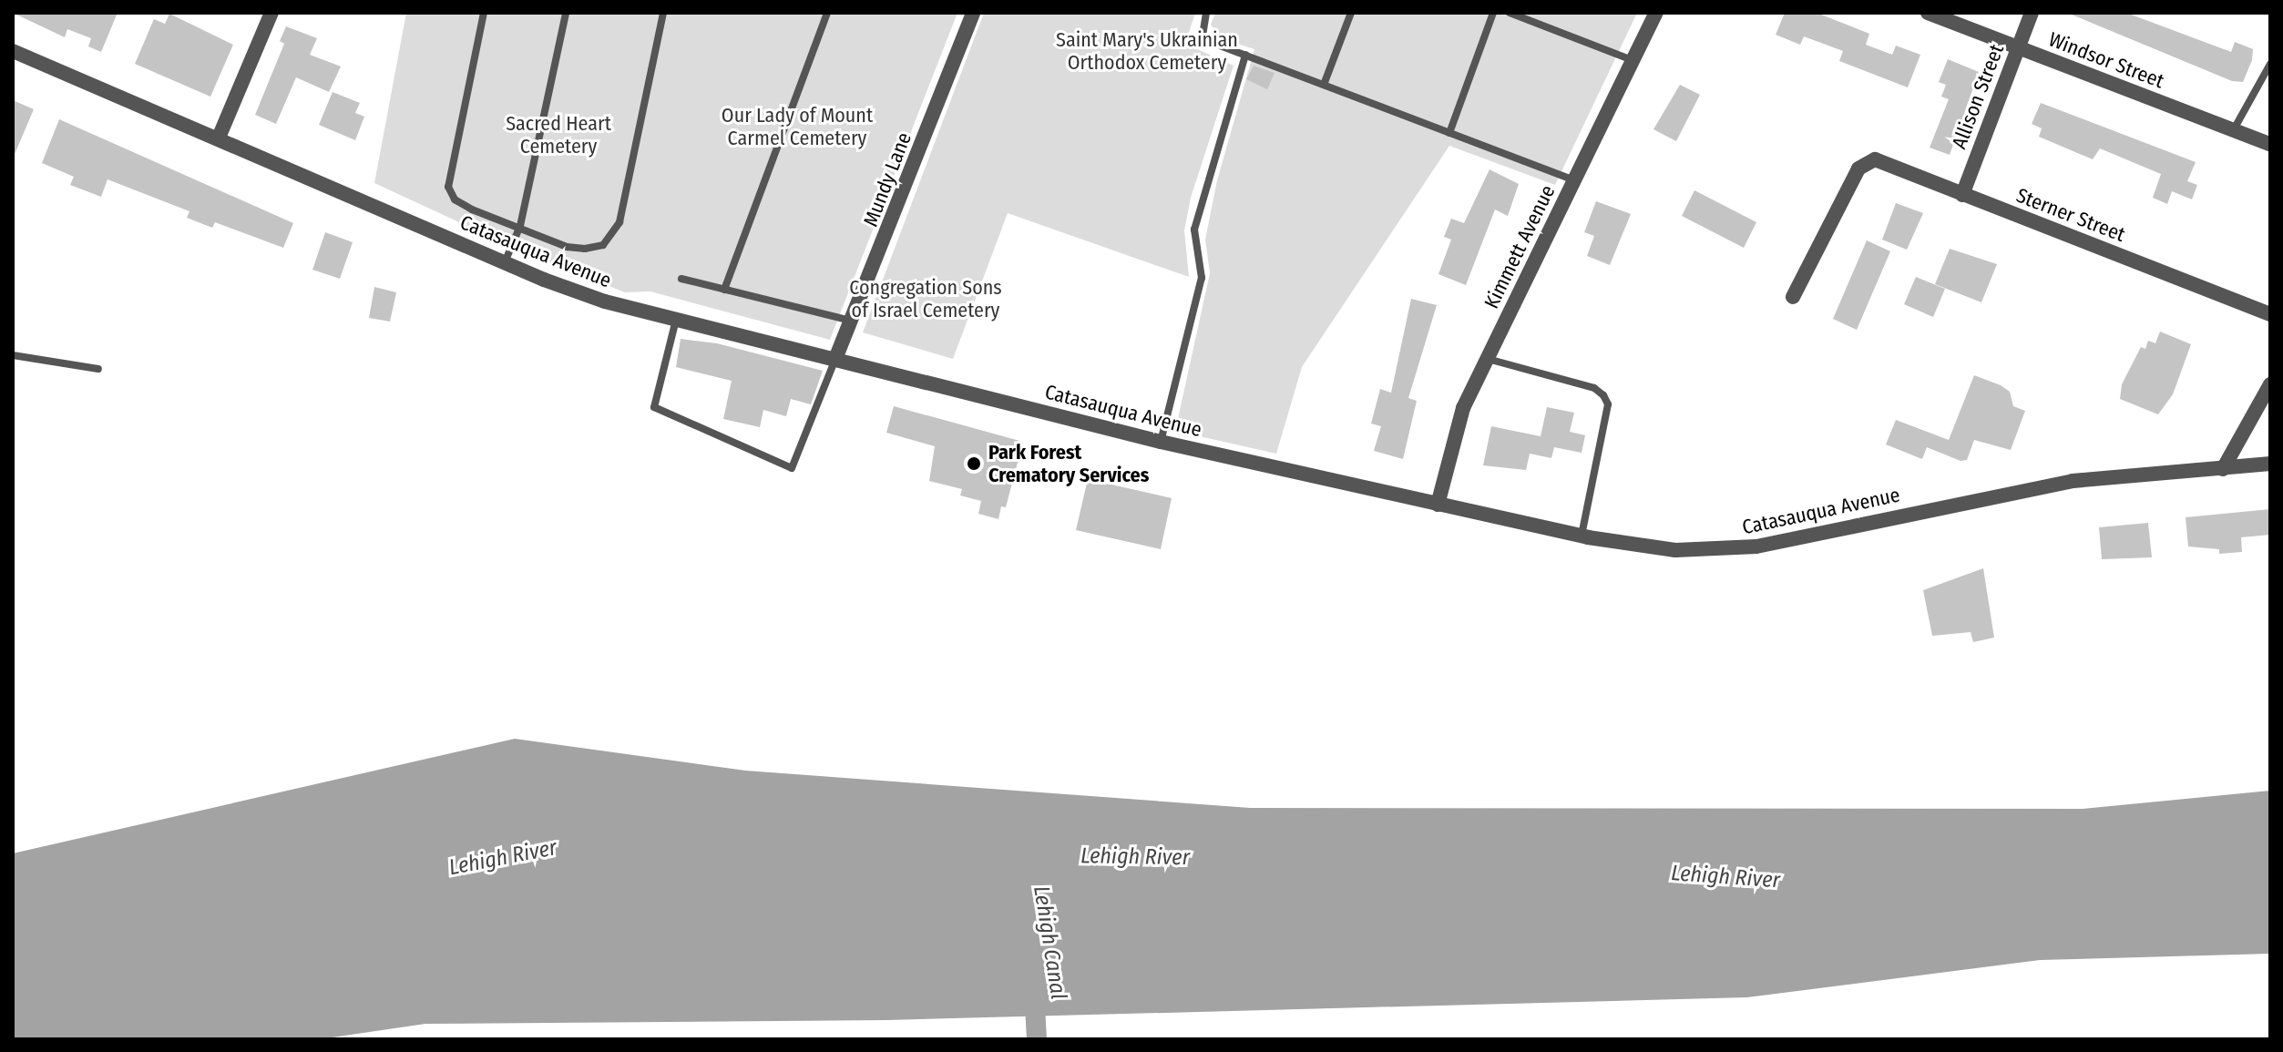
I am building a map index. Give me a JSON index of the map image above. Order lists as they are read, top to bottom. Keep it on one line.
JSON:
{"streets":{"street":["Windsor Street","Allison Street","Mundy Lane","Sterner Street","Kimmett Avenue","Catasauqua Avenue"]},"crossings":[["Windsor Street","Allison Street"],["Allison Street","Sterner Street"],["Mundy Lane","Catasauqua Avenue"],["Kimmett Avenue","Catasauqua Avenue"]],"water":["Lehigh River","Lehigh Canal"],"parks":["Saint Mary's Ukrainian Orthodox Cemetery","Our Lady of Mount Carmel Cemetery","Sacred Heart Cemetery","Congregation Sons of Israel Cemetery"],"places":["Park Forest Crematory Services"]}
